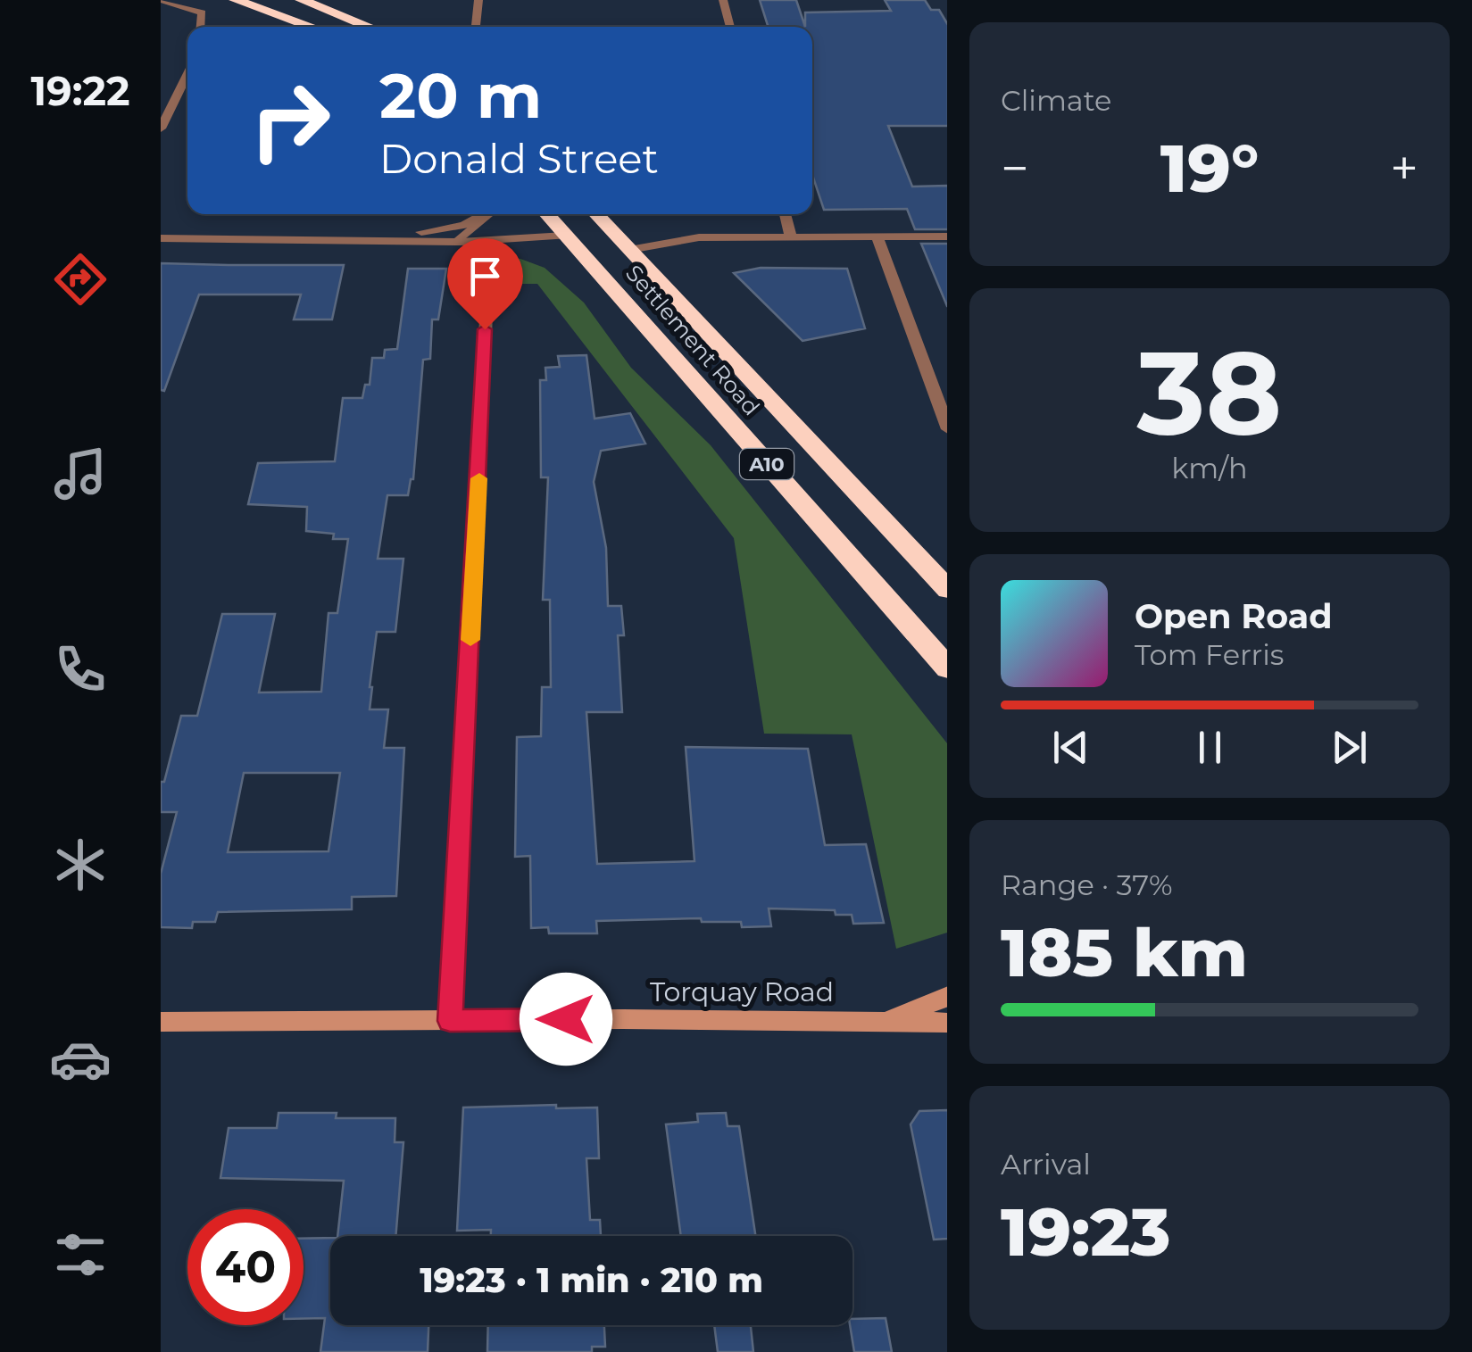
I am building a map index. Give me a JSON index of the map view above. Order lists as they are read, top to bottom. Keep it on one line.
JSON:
{"streets":{"highway":["Settlement Road","A10"],"street":["Torquay Road"]},"page":{"tabs":"19:22","tile":["Climate",["38","km/h"],["Range · 37%","185 km"],["Arrival","19:23"]],"turn":["20 m","Donald Street"],"heat":["−","19°","+"],"song":["Open Road","Tom Ferris"],"limit":"40","trip":"19:23 · 1 min · 210 m"}}
